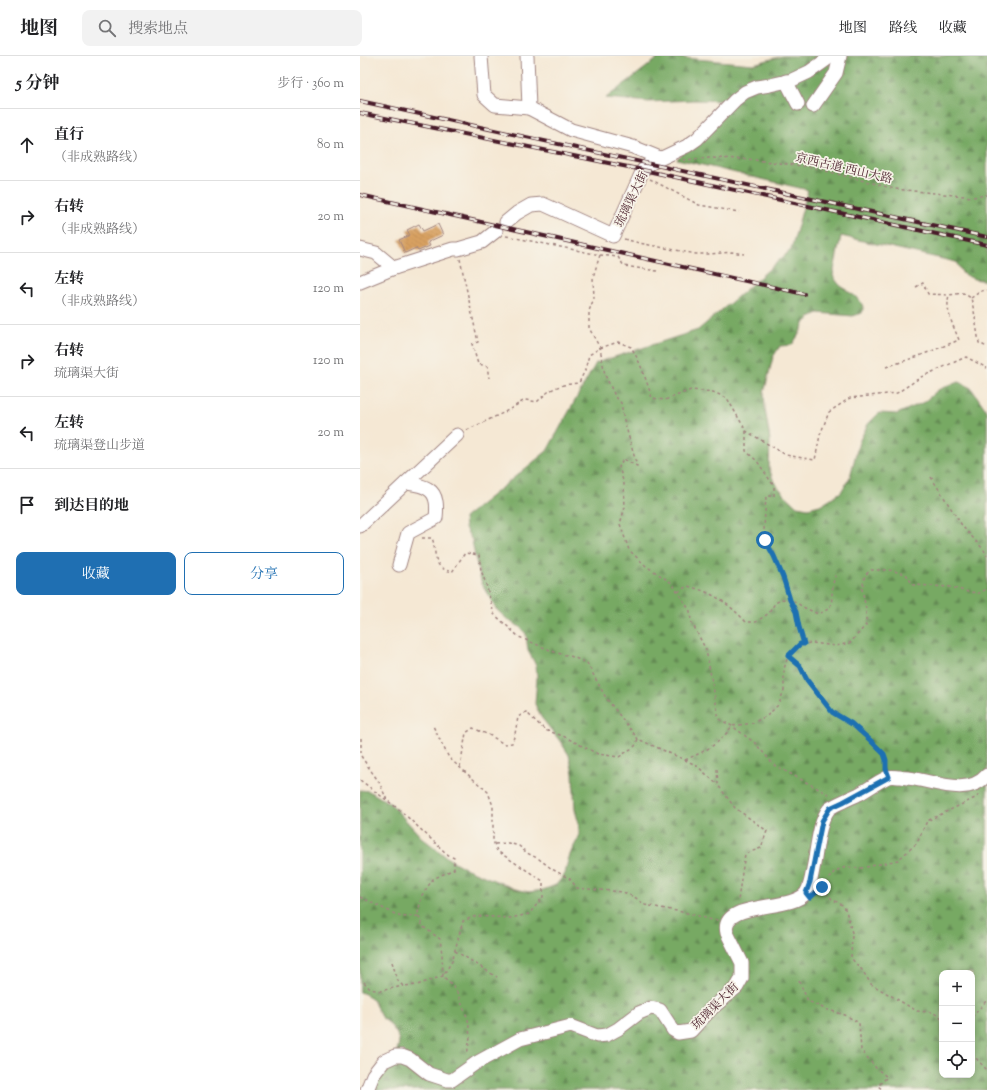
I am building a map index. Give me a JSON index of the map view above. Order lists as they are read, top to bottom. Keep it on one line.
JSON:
{"streets":{"street":["琉璃渠大街"],"path":["京西古道·西山大路"]},"page":{"header":"地图","search":"搜索地点","nav":["地图","路线","收藏"],"heading":["5 分钟","步行 · 360 m"],"list":[["直行","（非成熟路线）","80 m"],["右转","（非成熟路线）","20 m"],["左转","（非成熟路线）","120 m"],["右转","琉璃渠大街","120 m"],["左转","琉璃渠登山步道","20 m"],"到达目的地"],"buttons":["收藏","分享"],"map_buttons":["+","−"]}}
